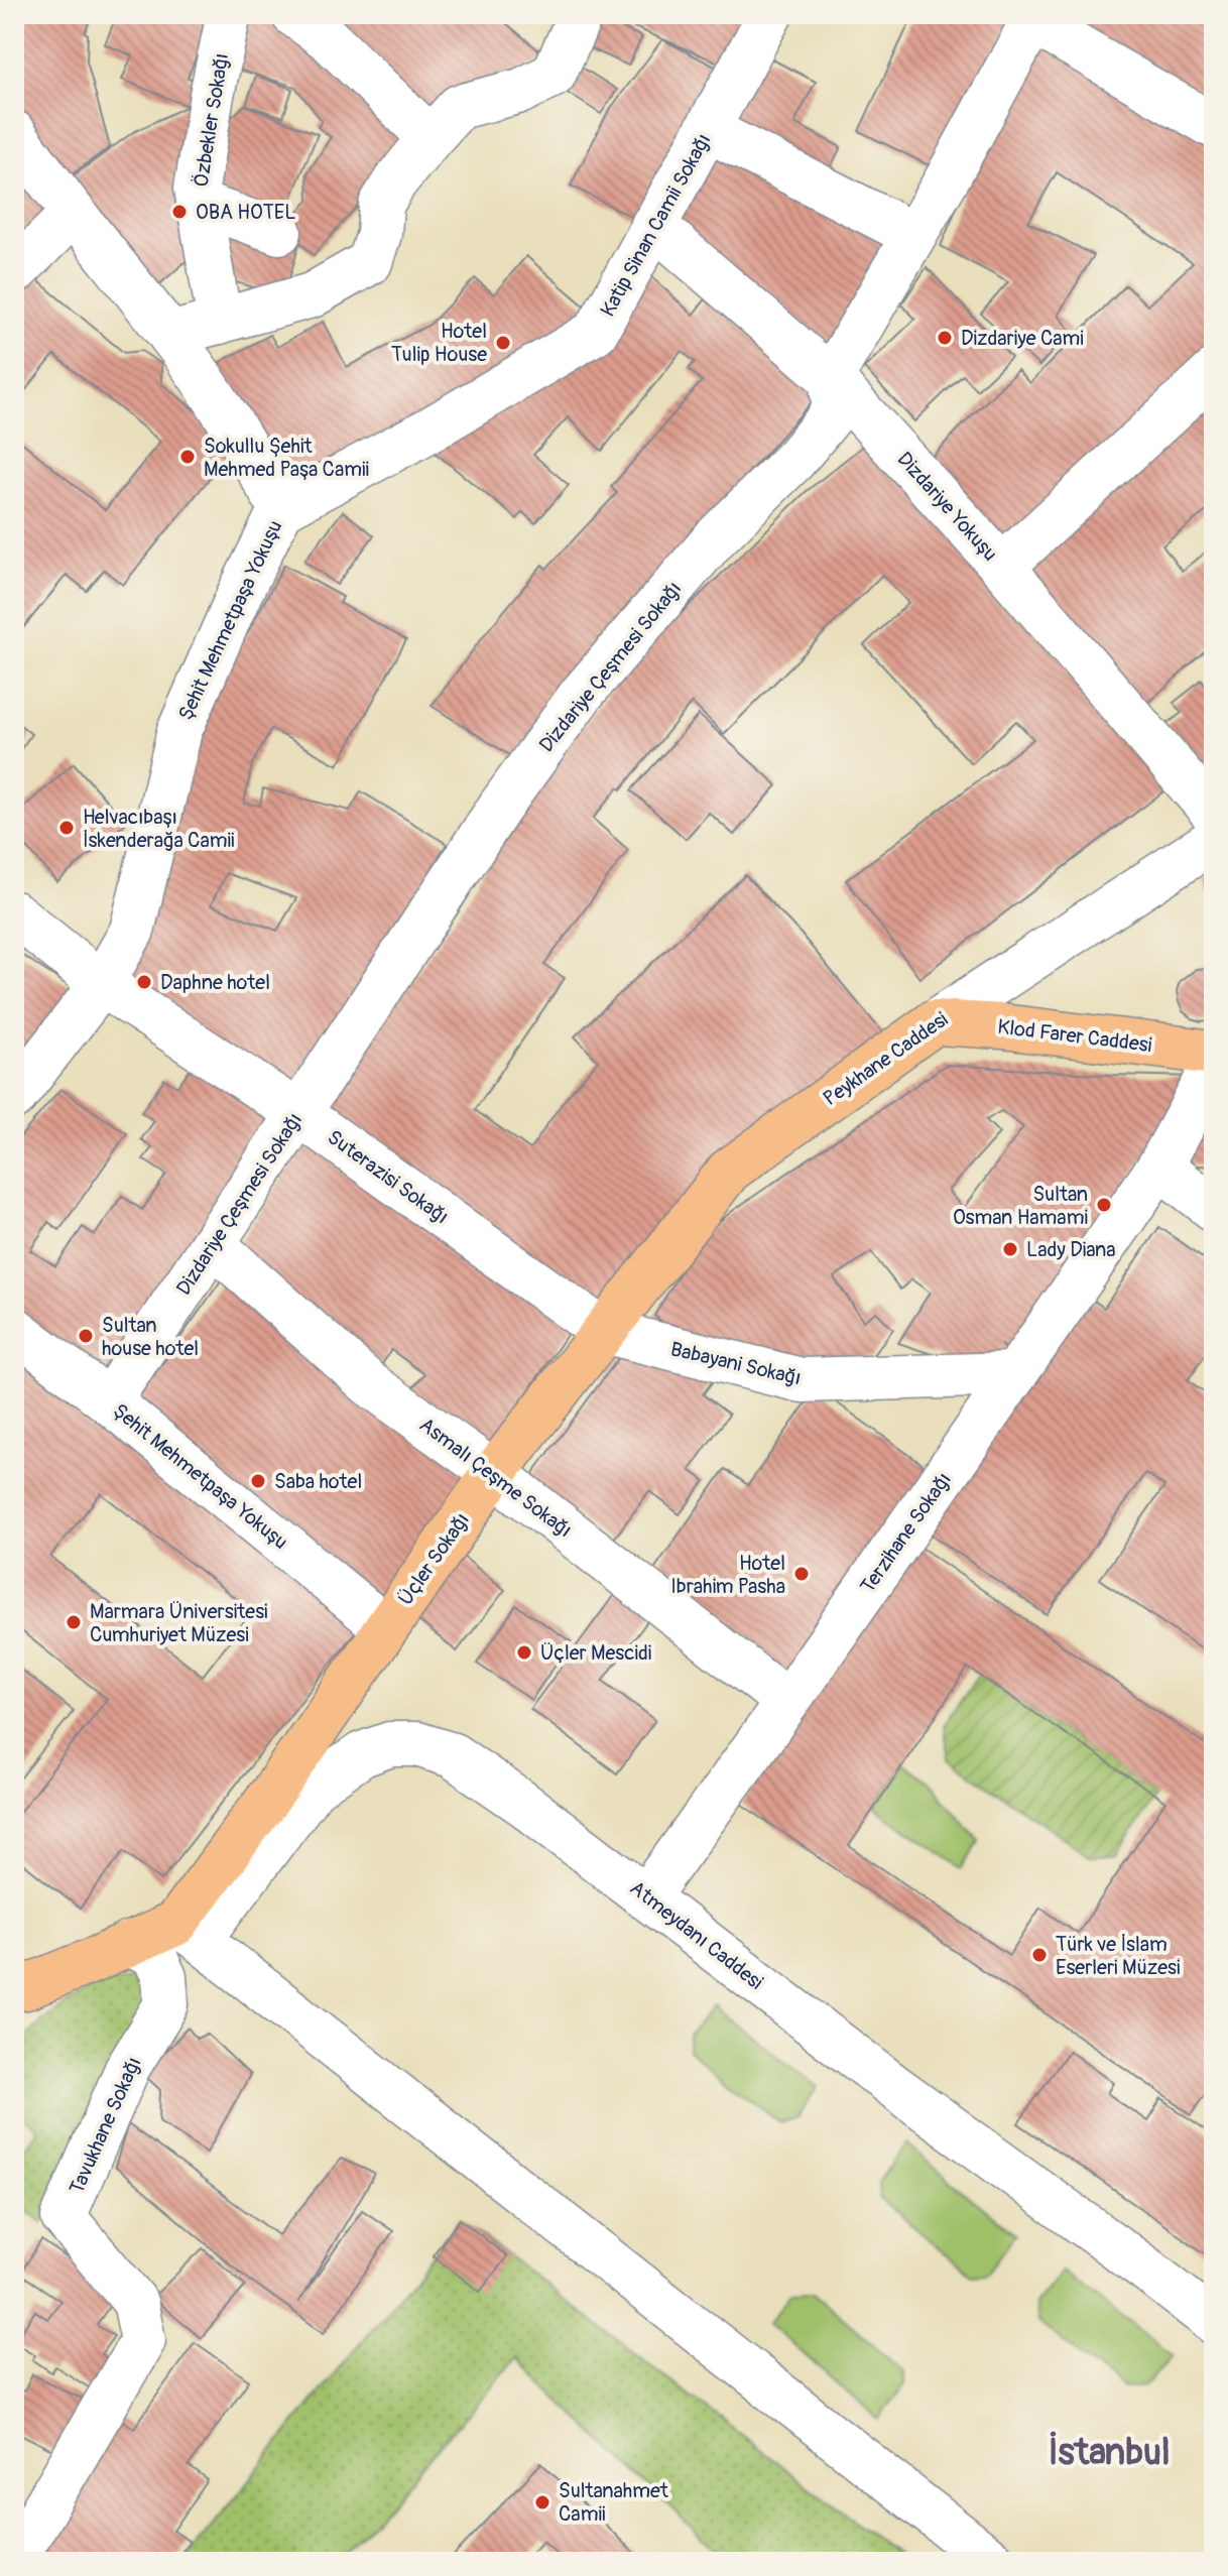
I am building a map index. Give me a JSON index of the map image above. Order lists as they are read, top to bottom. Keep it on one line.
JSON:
{"streets":{"main road":["Klod Farer Caddesi","Peykhane Caddesi","Üçler Sokağı"],"street":["Özbekler Sokağı","Katip Sinan Camii Sokağı","Dizdariye Yokuşu","Şehit Mehmetpaşa Yokuşu","Dizdariye Çeşmesi Sokağı","Suterazisi Sokağı","Babayani Sokağı","Asmalı Çeşme Sokağı","Terzihane Sokağı","Atmeydanı Caddesi","Tavukhane Sokağı"]},"crossings":[["Katip Sinan Camii Sokağı","Dizdariye Yokuşu"],["Katip Sinan Camii Sokağı","Şehit Mehmetpaşa Yokuşu"],["Dizdariye Yokuşu","Dizdariye Çeşmesi Sokağı"],["Şehit Mehmetpaşa Yokuşu","Dizdariye Çeşmesi Sokağı"],["Şehit Mehmetpaşa Yokuşu","Suterazisi Sokağı"],["Şehit Mehmetpaşa Yokuşu","Üçler Sokağı"],["Dizdariye Çeşmesi Sokağı","Suterazisi Sokağı"],["Dizdariye Çeşmesi Sokağı","Asmalı Çeşme Sokağı"],["Klod Farer Caddesi","Peykhane Caddesi"],["Peykhane Caddesi","Suterazisi Sokağı"],["Peykhane Caddesi","Babayani Sokağı"],["Peykhane Caddesi","Üçler Sokağı"],["Suterazisi Sokağı","Babayani Sokağı"],["Suterazisi Sokağı","Üçler Sokağı"],["Babayani Sokağı","Terzihane Sokağı"],["Babayani Sokağı","Üçler Sokağı"],["Asmalı Çeşme Sokağı","Terzihane Sokağı"],["Asmalı Çeşme Sokağı","Üçler Sokağı"],["Terzihane Sokağı","Atmeydanı Caddesi"],["Üçler Sokağı","Atmeydanı Caddesi"]],"districts":["İstanbul"],"places":["OBA HOTEL","Dizdariye Cami","Hotel Tulip House","Sokullu Şehit Mehmed Paşa Camii","Helvacıbaşı İskenderağa Camii","Daphne hotel","Sultan Osman Hamami","Lady Diana","Sultan house hotel","Saba hotel","Hotel Ibrahim Pasha","Marmara Üniversitesi Cumhuriyet Müzesi","Üçler Mescidi","Türk ve İslam Eserleri Müzesi","Sultanahmet Camii"]}
